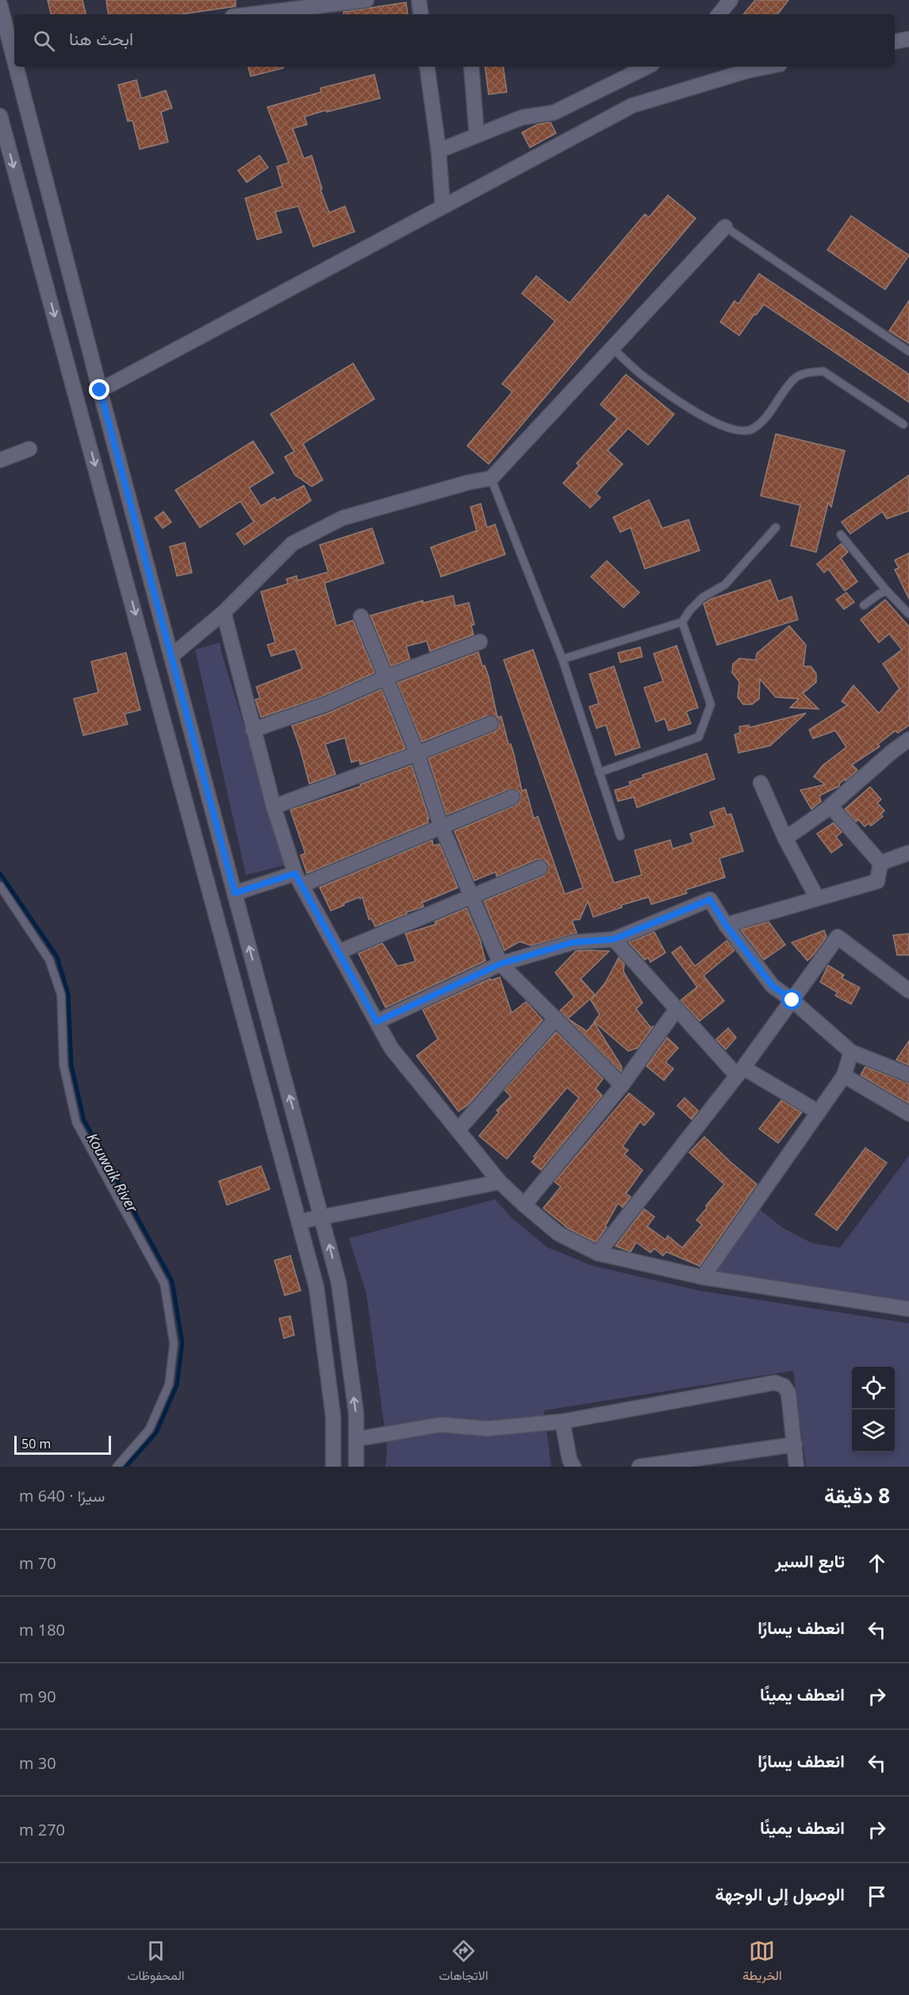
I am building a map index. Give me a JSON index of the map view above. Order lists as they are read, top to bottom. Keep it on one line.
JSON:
{"water":["Kouwaik River"],"scale_bar":"50 m","page":{"search":"ابحث هنا","scale":"50 m","heading":["8 دقيقة","سيرًا · 640 m"],"list":[["تابع السير","70 m"],["انعطف يسارًا","180 m"],["انعطف يمينًا","90 m"],["انعطف يسارًا","30 m"],["انعطف يمينًا","270 m"],"الوصول إلى الوجهة"],"nav":["الخريطة","الاتجاهات","المحفوظات"]}}
